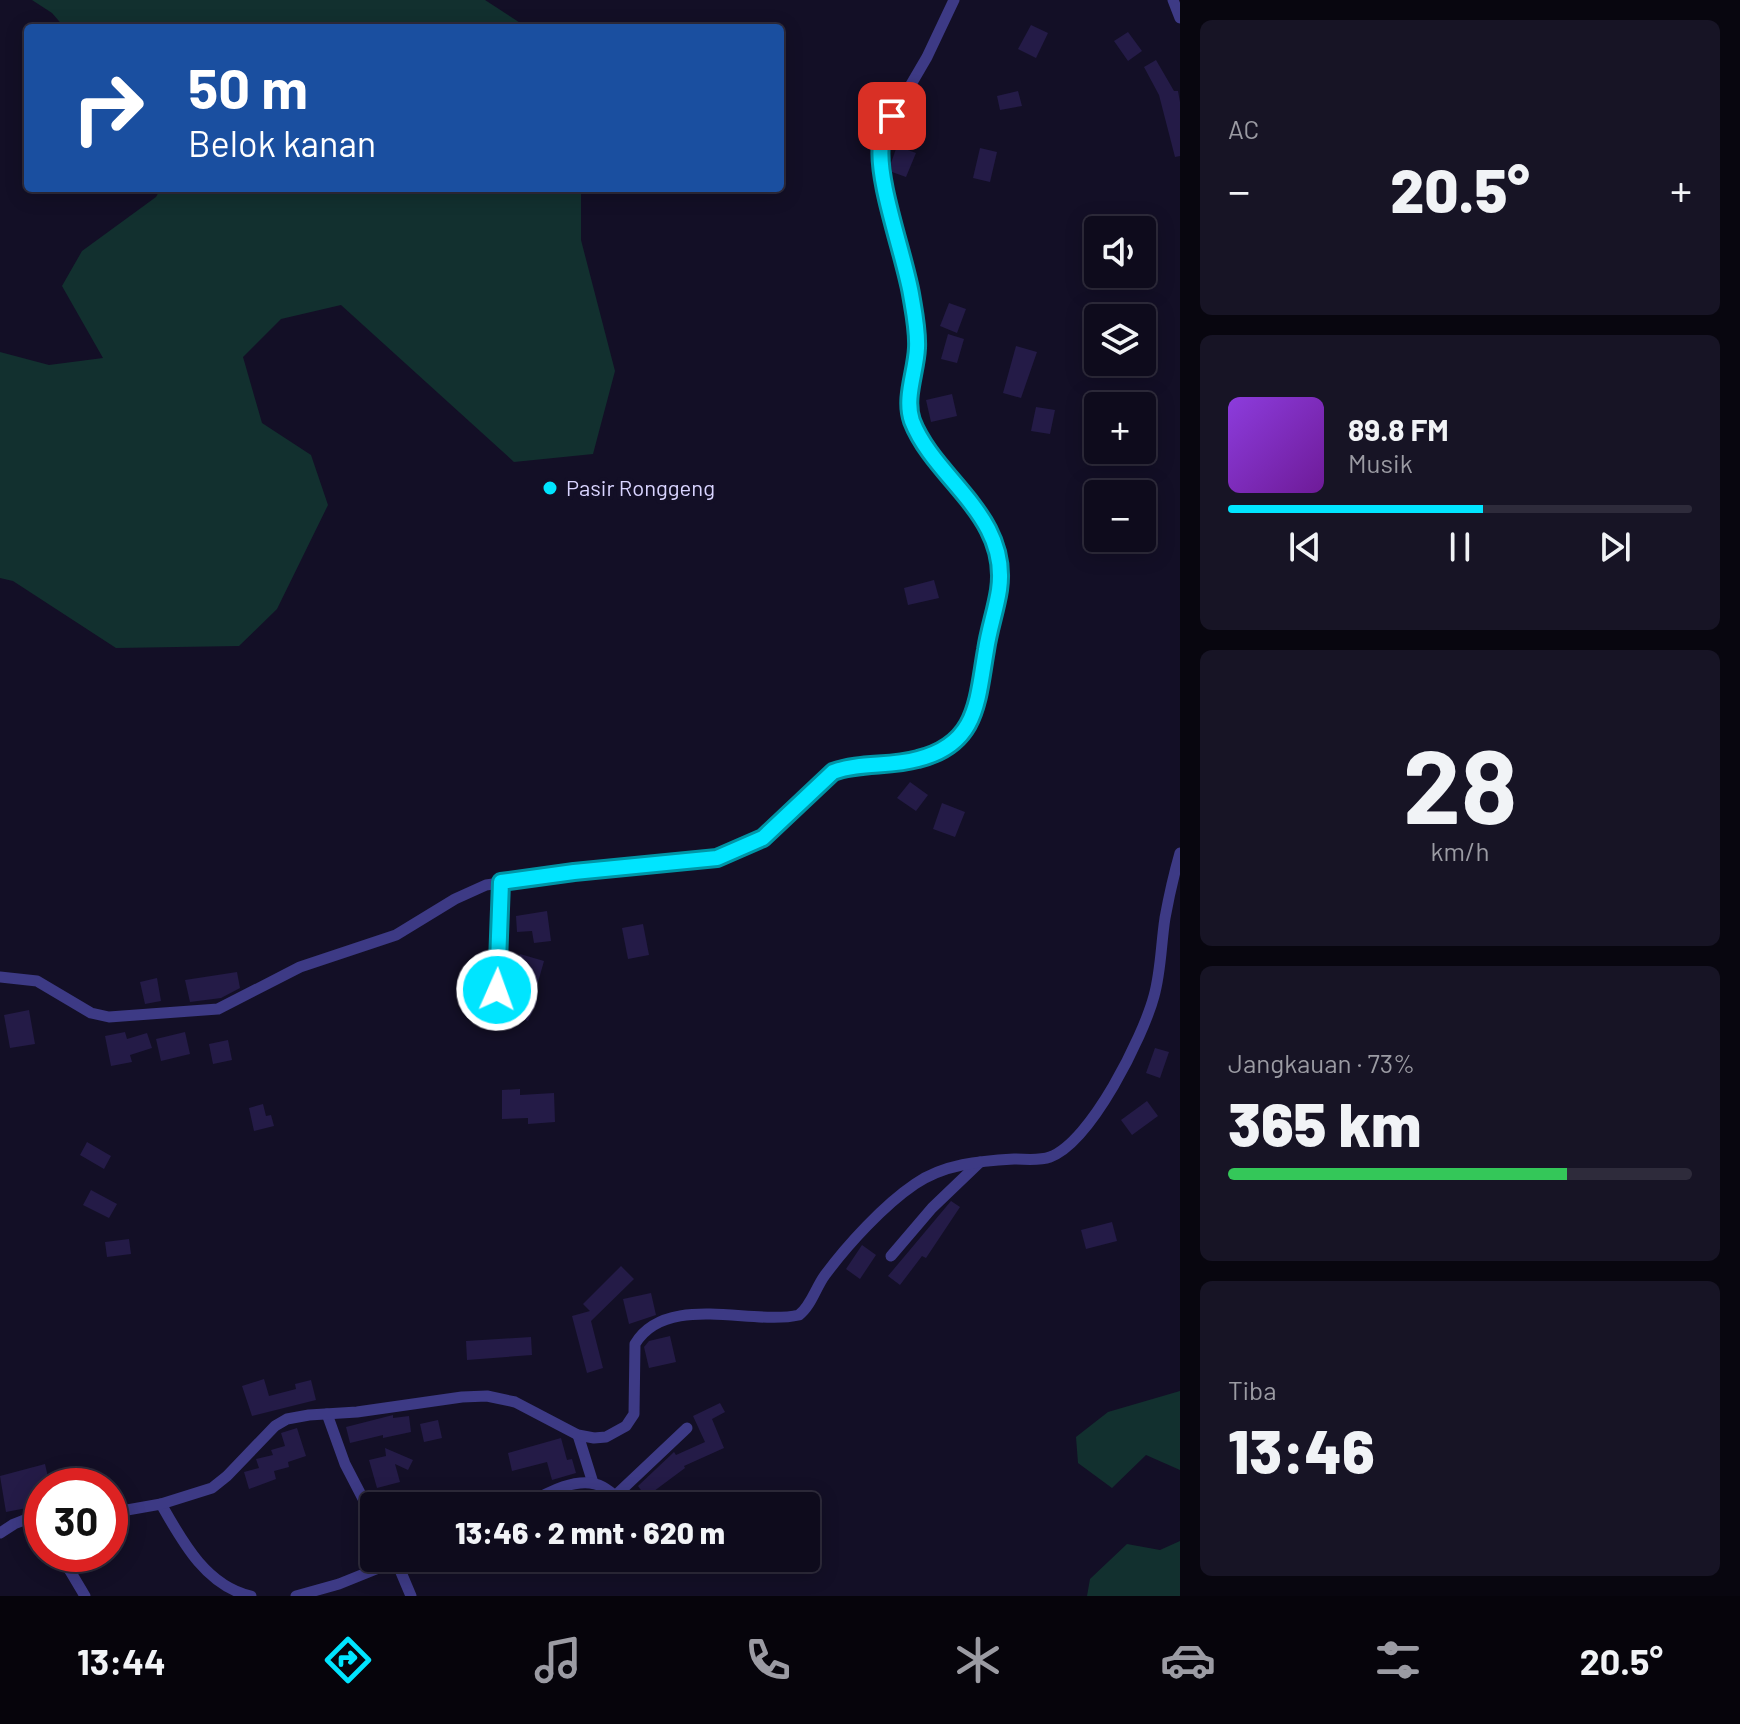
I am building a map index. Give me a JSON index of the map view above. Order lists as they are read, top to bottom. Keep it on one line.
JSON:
{"places":["Pasir Ronggeng"],"page":{"tile":["AC",["28","km/h"],["Jangkauan · 73%","365 km"],["Tiba","13:46"]],"turn":["50 m","Belok kanan"],"heat":["−","20.5°","+"],"map_buttons":["+","−"],"song":["89.8 FM","Musik"],"limit":"30","trip":"13:46 · 2 mnt · 620 m","tabs":["13:44","20.5°"]}}
